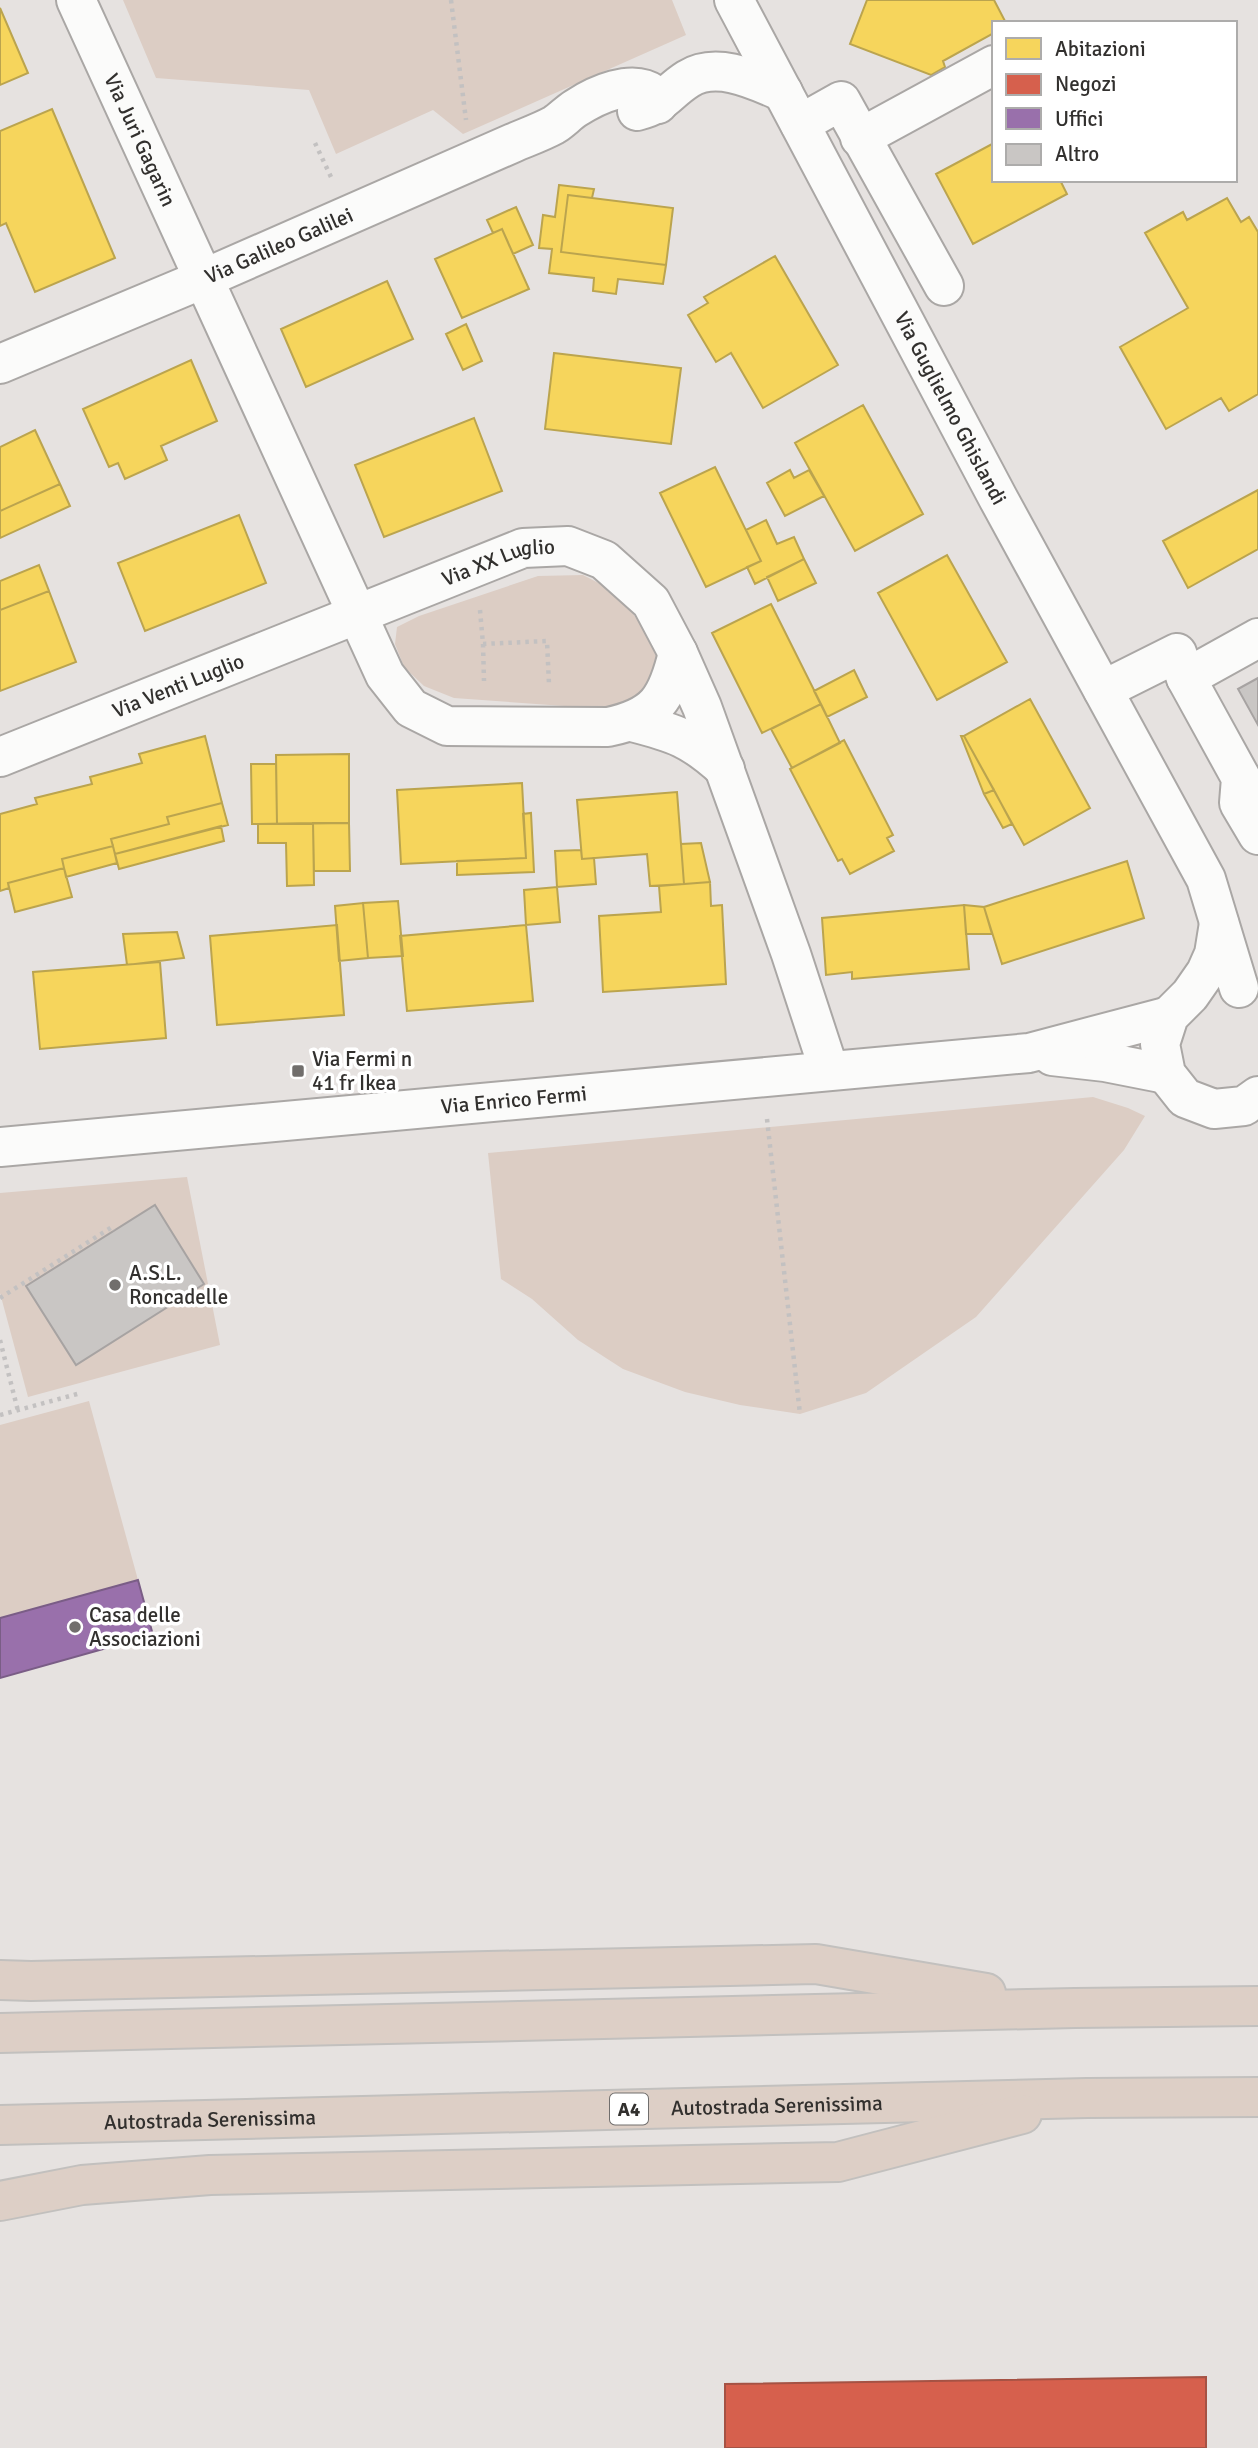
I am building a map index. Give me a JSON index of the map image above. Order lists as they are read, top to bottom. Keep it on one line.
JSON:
{"streets":{"highway":["Autostrada Serenissima","A4"],"street":["Via Juri Gagarin","Via Galileo Galilei","Via Guglielmo Ghislandi","Via XX Luglio","Via Venti Luglio","Via Enrico Fermi"]},"crossings":[["Via Juri Gagarin","Via Galileo Galilei"],["Via Juri Gagarin","Via XX Luglio"],["Via Galileo Galilei","Via Guglielmo Ghislandi"],["Via Galileo Galilei","Via XX Luglio"],["Via Guglielmo Ghislandi","Via Enrico Fermi"],["Via XX Luglio","Via Venti Luglio"],["Via XX Luglio","Via Enrico Fermi"]],"places":{"transit":["Via Fermi n 41 fr Ikea"],"other":["A.S.L. Roncadelle","Casa delle Associazioni"]},"legend":["Abitazioni","Negozi","Uffici","Altro"]}
